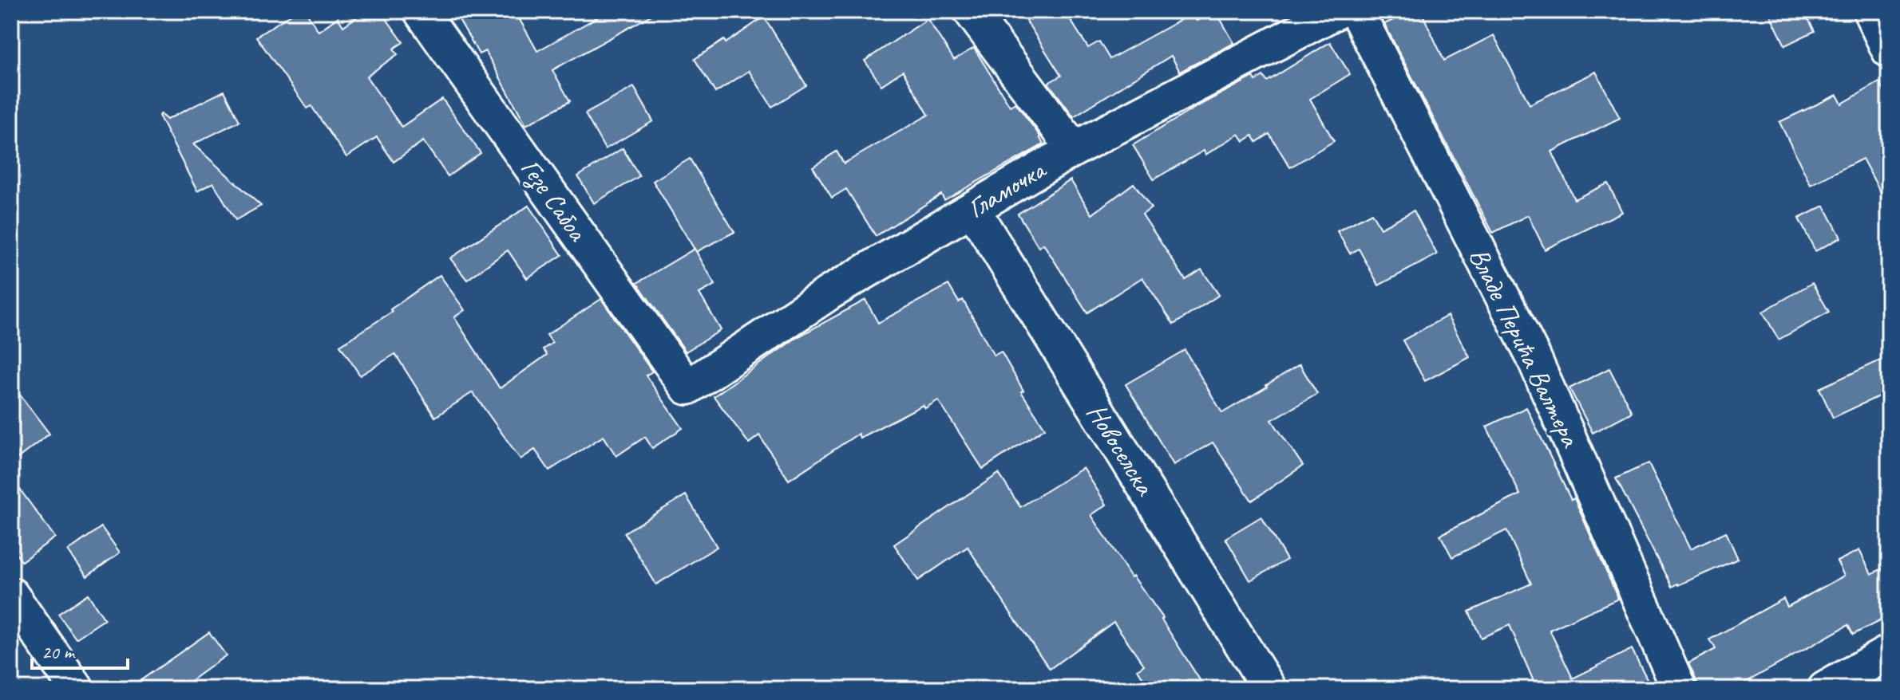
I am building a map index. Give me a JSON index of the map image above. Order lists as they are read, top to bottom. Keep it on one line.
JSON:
{"streets":{"street":["Гламочка","Гезе Сабоа","Владе Перића Валтера","Новоселска"]},"crossings":[["Гламочка","Гезе Сабоа"],["Гламочка","Новоселска"]],"scale_bar":"20 m"}
